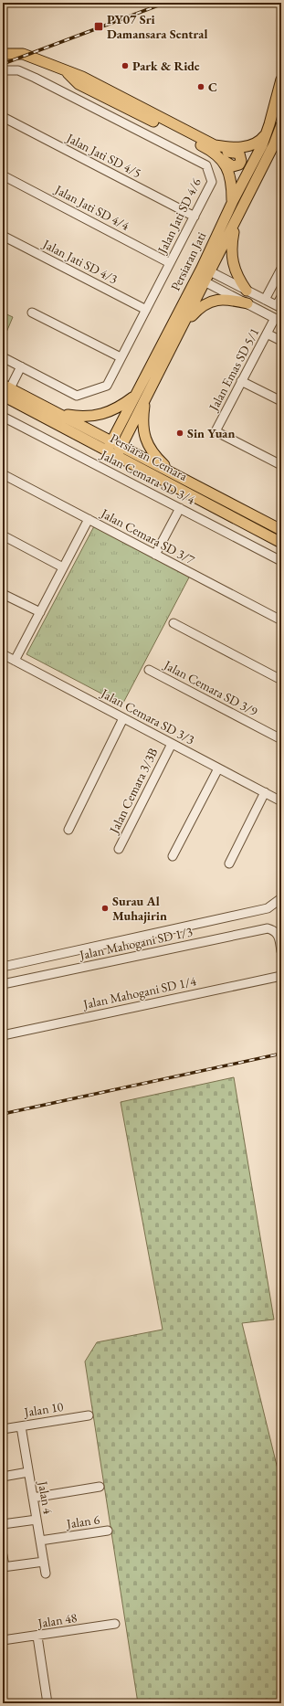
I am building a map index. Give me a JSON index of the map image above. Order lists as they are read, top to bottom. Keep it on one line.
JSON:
{"streets":{"main road":["Persiaran Jati","Persiaran Cemara"],"street":["Jalan Jati SD 4/5","Jalan Jati SD 4/4","Jalan Jati SD 4/6","Jalan Jati SD 4/3","Jalan Emas SD 5/1","Jalan Cemara SD 3/4","Jalan Cemara SD 3/7","Jalan Cemara SD 3/9","Jalan Cemara SD 3/3","Jalan Cemara 3/3B","Jalan Mahogani SD 1/3","Jalan Mahogani SD 1/4","Jalan 10","Jalan 4","Jalan 6","Jalan 48"]},"crossings":[["Jalan Jati SD 4/5","Jalan Jati SD 4/6"],["Jalan Jati SD 4/4","Jalan Jati SD 4/6"],["Jalan Jati SD 4/6","Jalan Jati SD 4/3"],["Persiaran Jati","Persiaran Cemara"],["Jalan Cemara SD 3/3","Jalan Cemara 3/3B"],["Jalan 10","Jalan 4"],["Jalan 4","Jalan 6"]],"places":{"transit":["PY07 Sri Damansara Sentral"],"other":["Park & Ride","C","Sin Yuan","Surau Al Muhajirin"]}}
